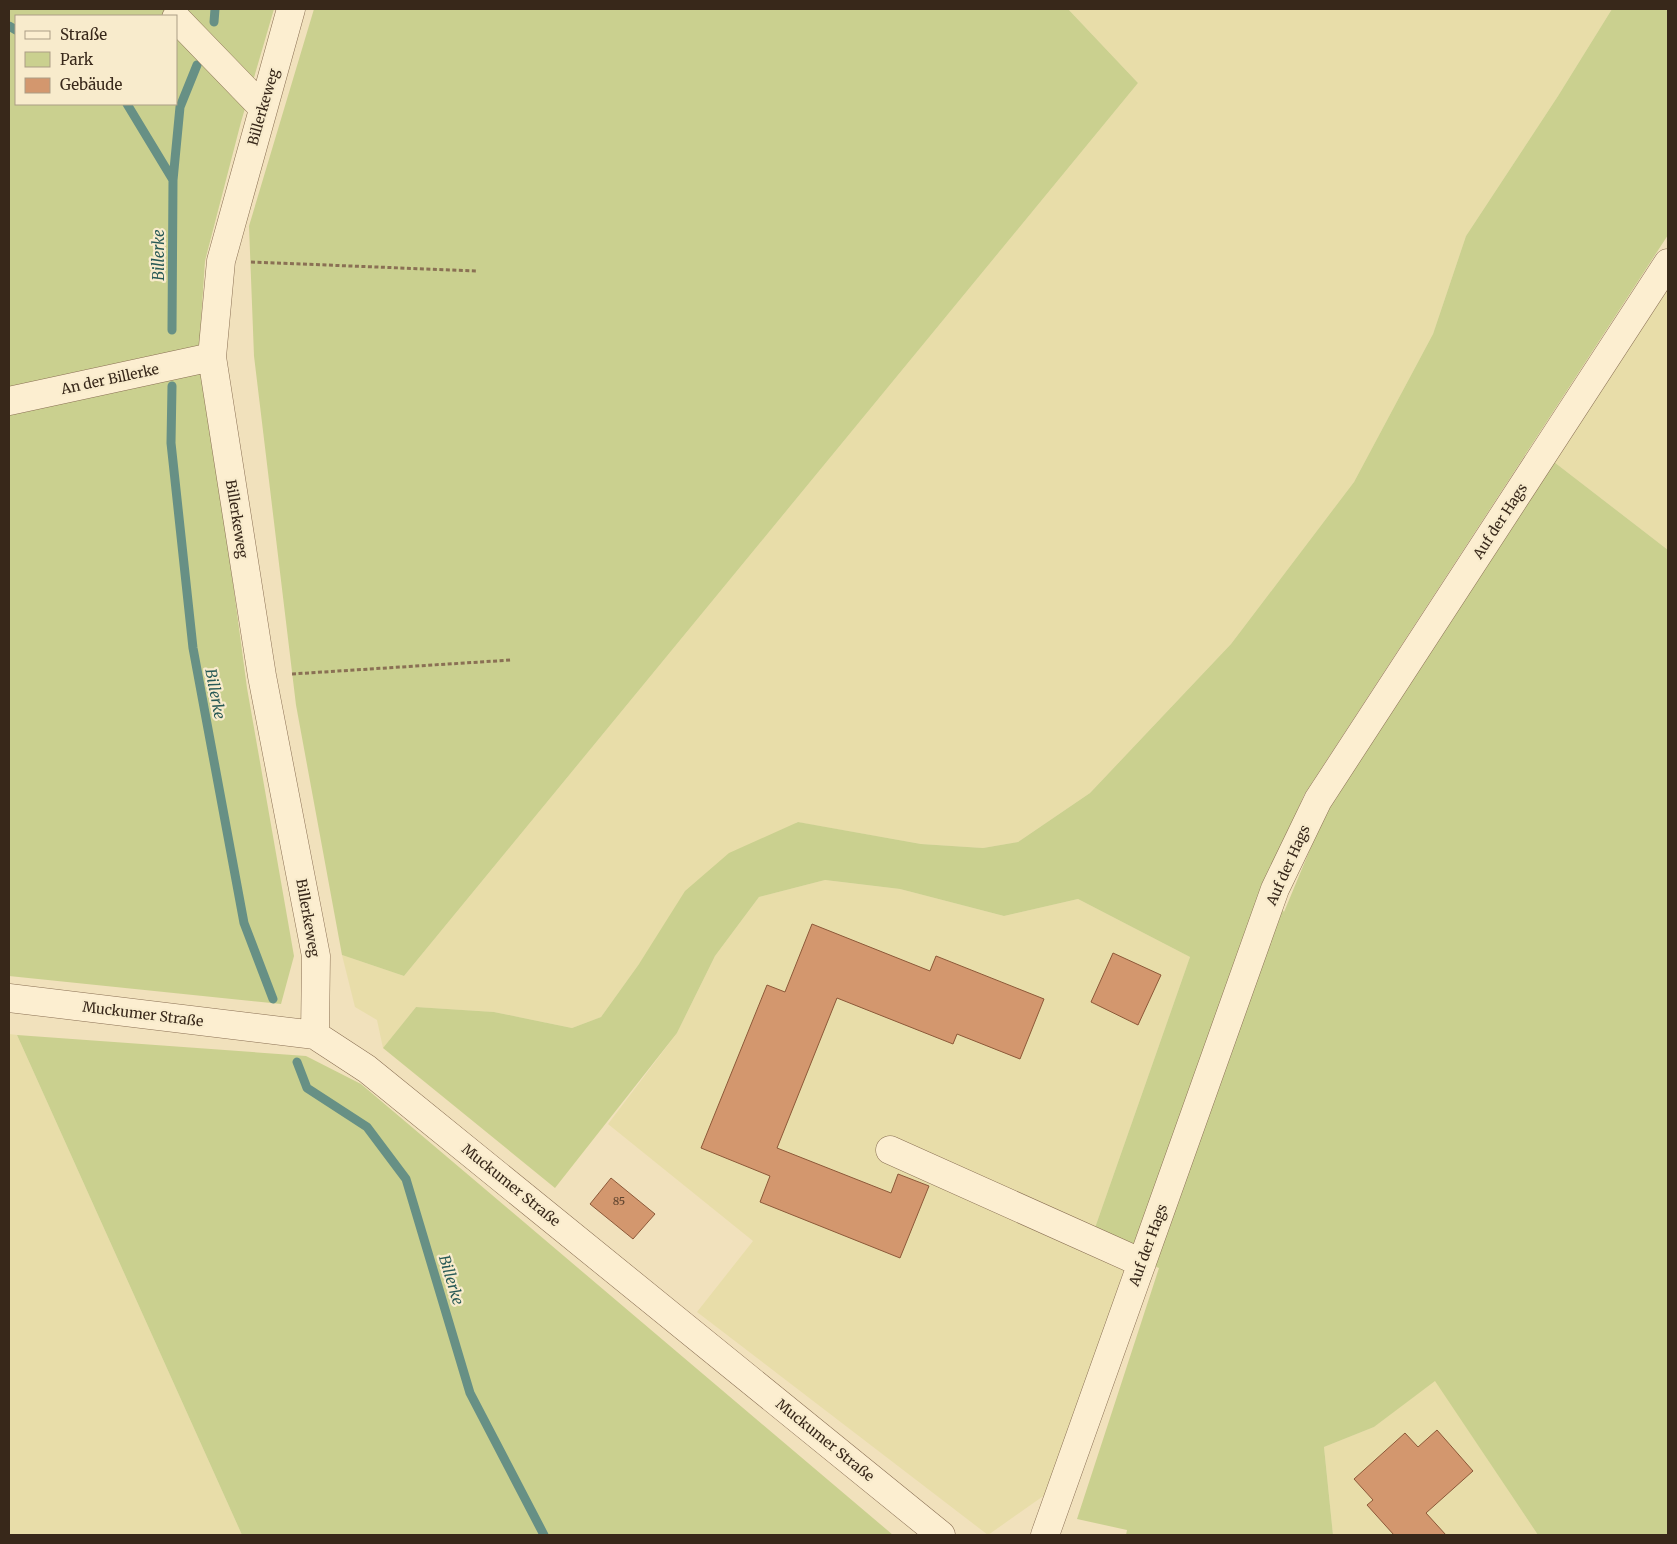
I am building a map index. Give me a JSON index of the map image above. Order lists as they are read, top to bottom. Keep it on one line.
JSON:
{"streets":{"street":["Billerkeweg","An der Billerke","Auf der Hags","Muckumer Straße"]},"crossings":[["Billerkeweg","An der Billerke"],["Billerkeweg","Muckumer Straße"]],"water":["Billerke"],"house_numbers":["85"],"legend":["Straße","Park","Gebäude"]}
